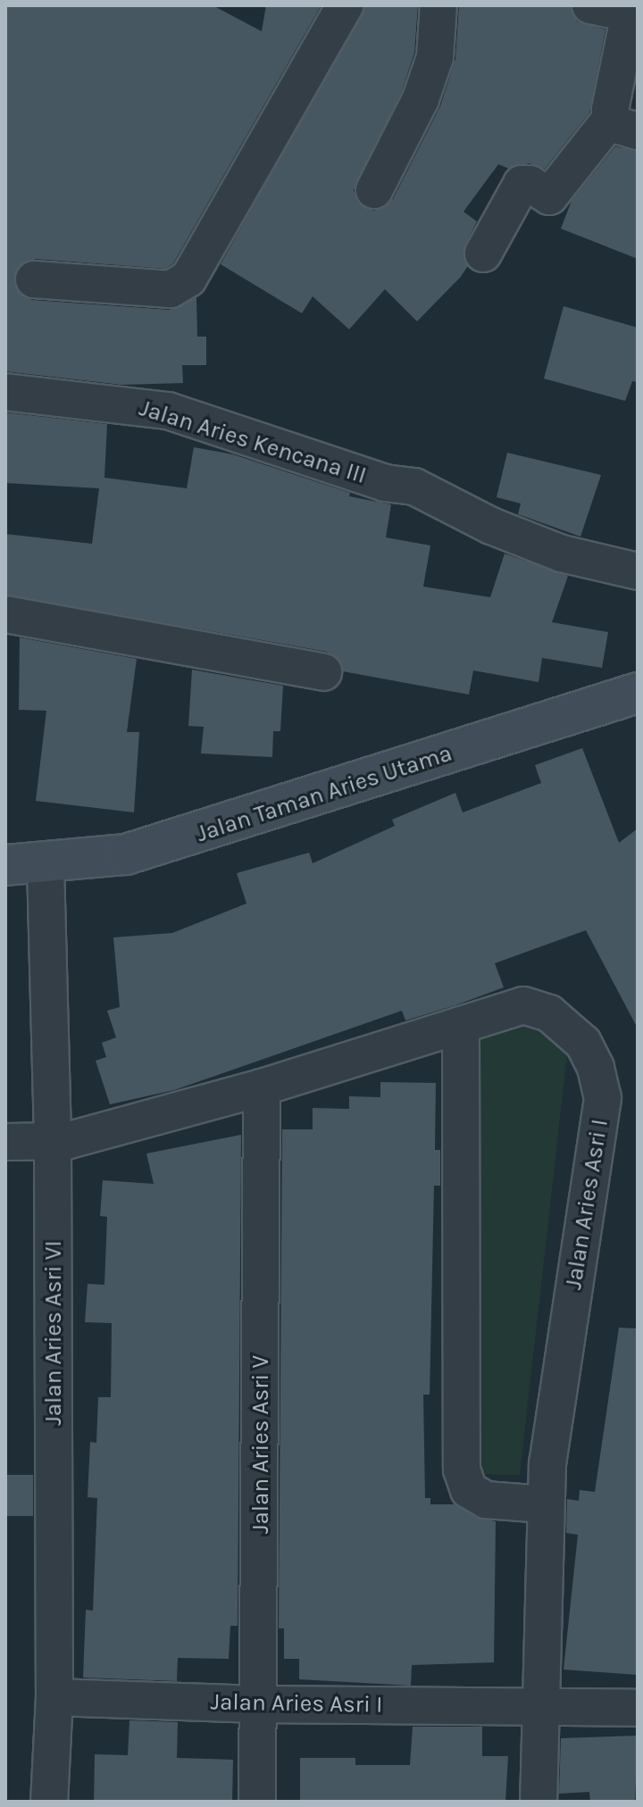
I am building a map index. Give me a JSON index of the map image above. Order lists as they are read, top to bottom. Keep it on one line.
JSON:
{"streets":{"street":["Jalan Aries Kencana III","Jalan Taman Aries Utama","Jalan Aries Asri I","Jalan Aries Asri VI","Jalan Aries Asri V"]},"crossings":[["Jalan Taman Aries Utama","Jalan Aries Asri VI"],["Jalan Aries Asri I","Jalan Aries Asri VI"],["Jalan Aries Asri I","Jalan Aries Asri V"]]}
